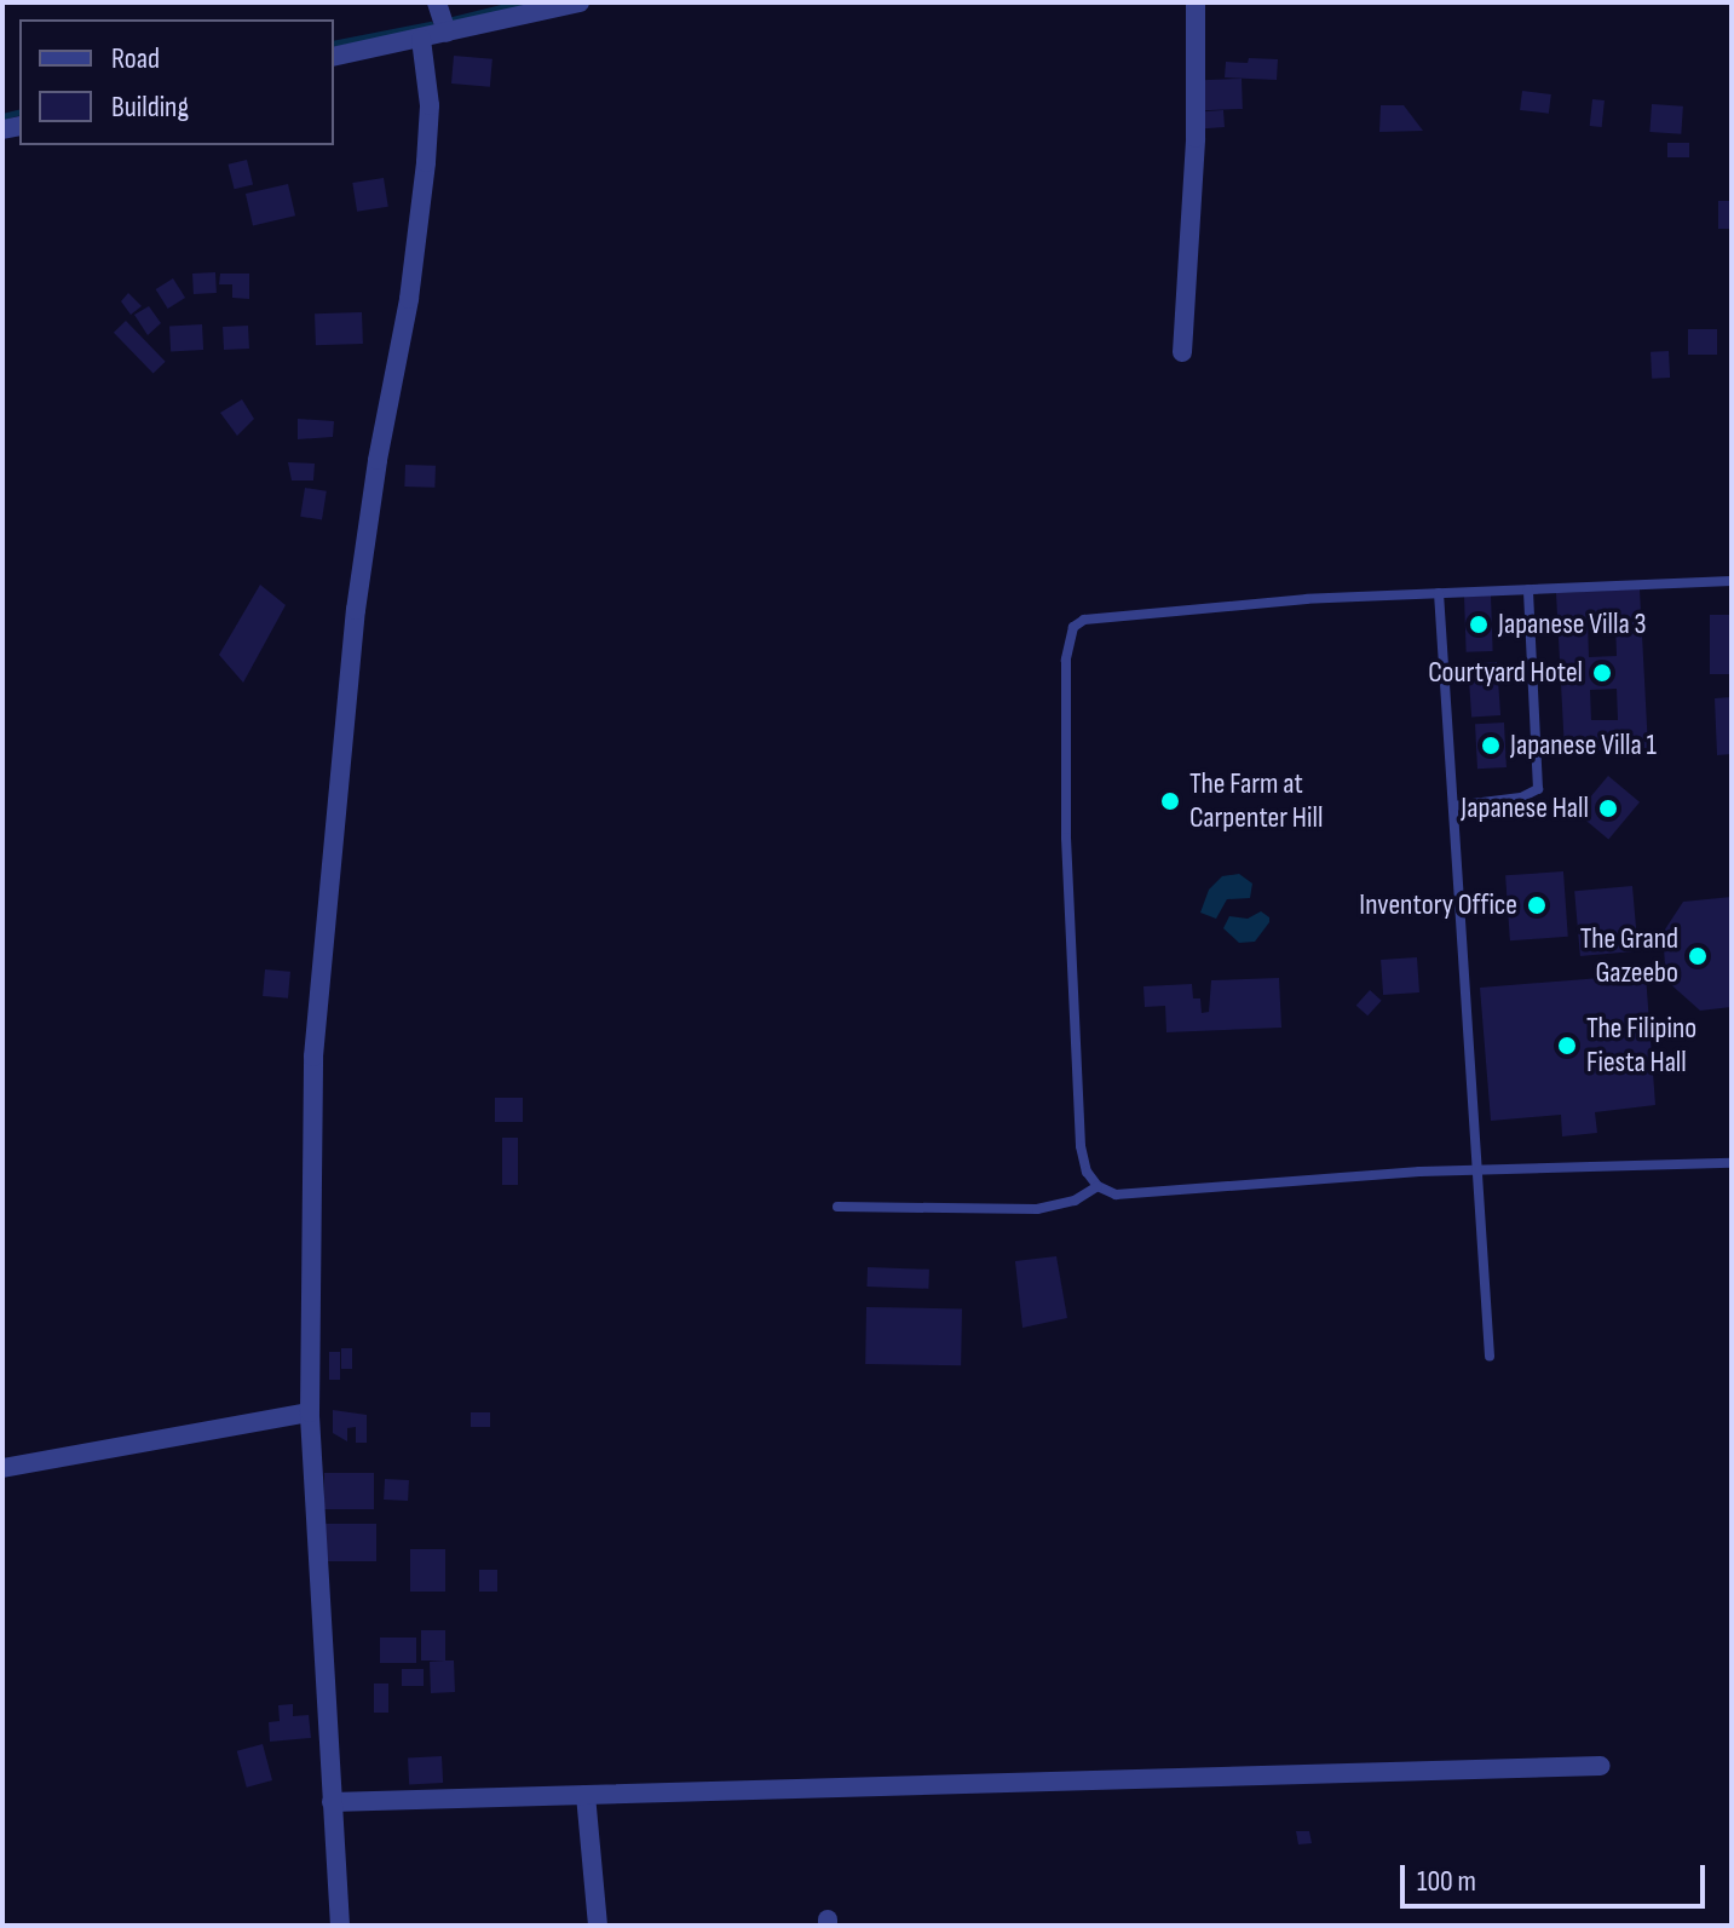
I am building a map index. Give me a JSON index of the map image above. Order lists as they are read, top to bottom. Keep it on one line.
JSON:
{"places":["Japanese Villa 3","Courtyard Hotel","Japanese Villa 1","The Farm at Carpenter Hill","Japanese Hall","Inventory Office","The Grand Gazeebo","The Filipino Fiesta Hall"],"legend":["Road","Building"],"scale_bar":"100 m"}
